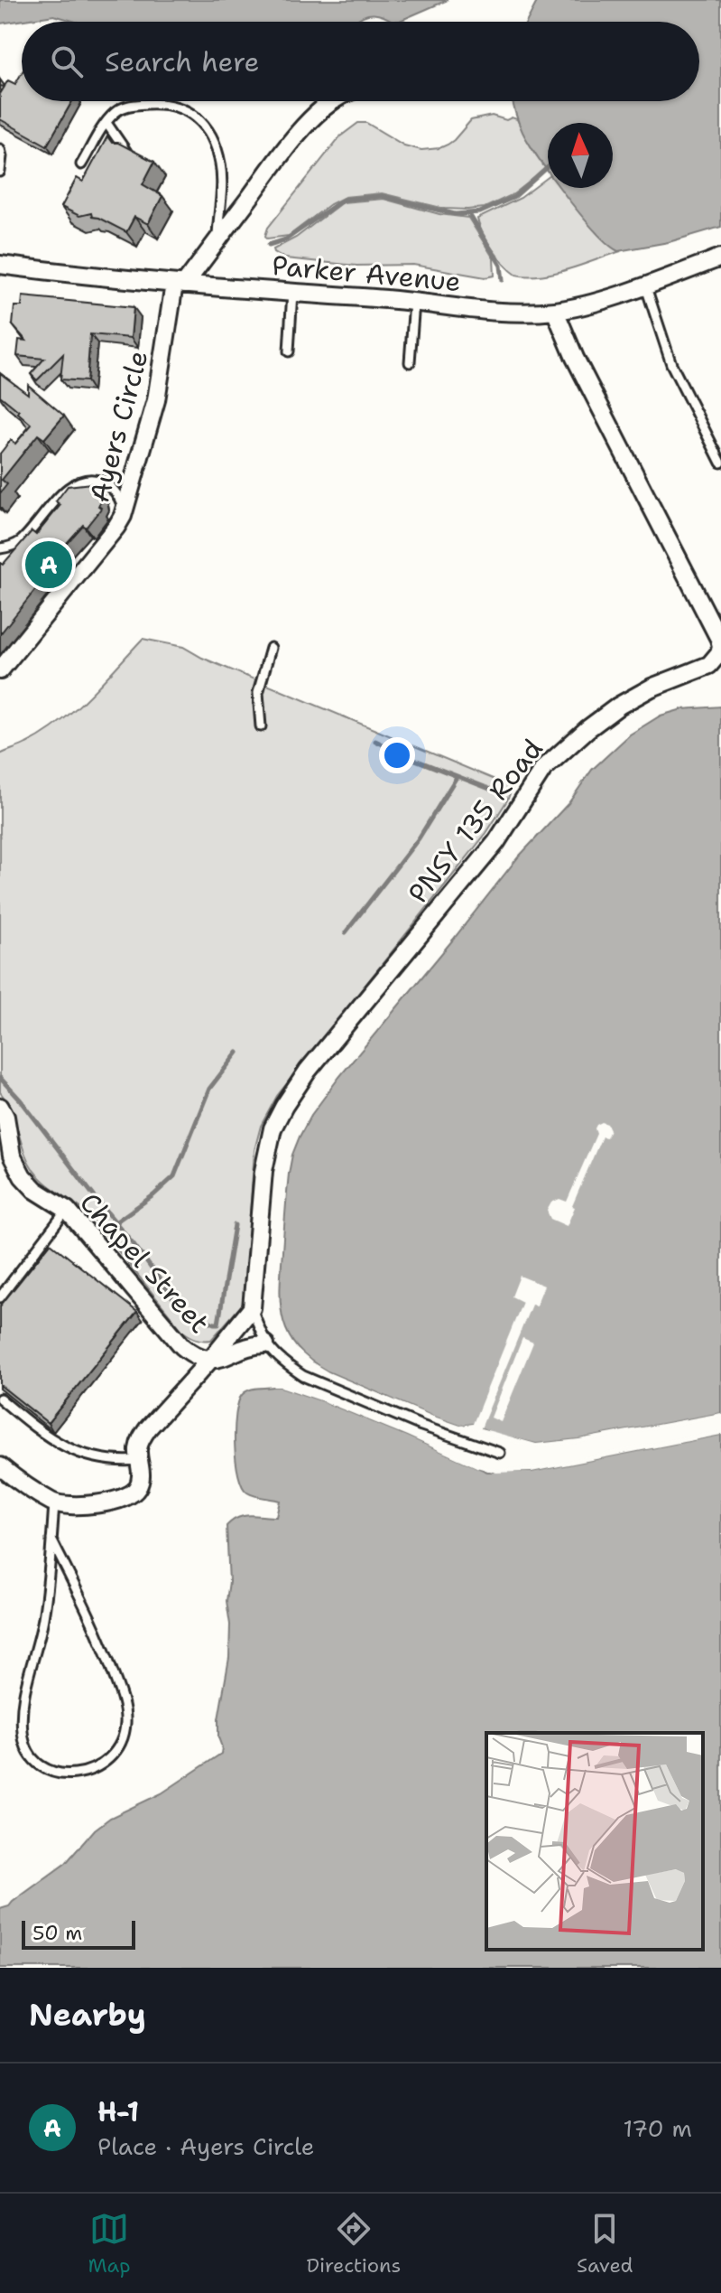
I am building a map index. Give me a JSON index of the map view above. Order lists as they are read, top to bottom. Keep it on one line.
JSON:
{"streets":{"street":["Parker Avenue","Ayers Circle","PNSY 135 Road","Chapel Street"]},"crossings":[["Parker Avenue","Ayers Circle"],["Parker Avenue","PNSY 135 Road"]],"scale_bar":"50 m","north":"top","page":{"search":"Search here","pins":"A","scale":"50 m","heading":"Nearby","list":[{"mark":"A","name":"H-1","note":"Place · Ayers Circle","value":"170 m"}],"nav":["Map","Directions","Saved"]}}
